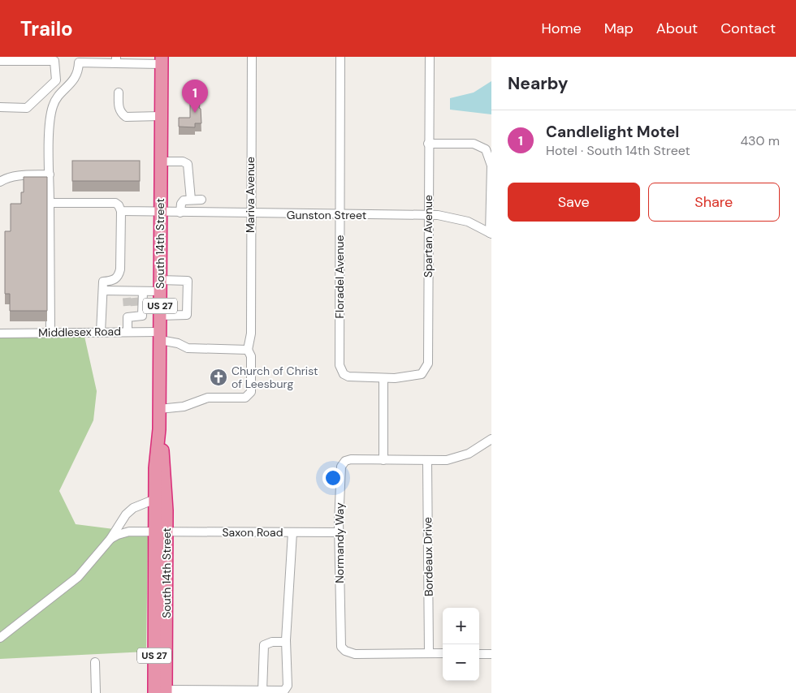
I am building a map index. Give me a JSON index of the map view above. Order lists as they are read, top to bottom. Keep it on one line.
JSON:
{"streets":{"highway":["South 14th Street","US 27"],"street":["Mariva Avenue","Gunston Street","Spartan Avenue","Floradel Avenue","Middlesex Road","Saxon Road","Normandy Way","Bordeaux Drive"]},"crossings":[["Mariva Avenue","Gunston Street"],["Mariva Avenue","Middlesex Road"],["Gunston Street","Spartan Avenue"],["Gunston Street","South 14th Street"],["Gunston Street","Floradel Avenue"],["Spartan Avenue","Floradel Avenue"],["South 14th Street","Middlesex Road"],["South 14th Street","Saxon Road"],["Saxon Road","Normandy Way"],["Normandy Way","Bordeaux Drive"]],"places":{"church":["Church of Christ of Leesburg"]},"page":{"header":"Trailo","nav":["Home","Map","About","Contact"],"heading":"Nearby","pins":"1","list":[{"mark":"1","name":"Candlelight Motel","note":"Hotel · South 14th Street","value":"430 m"}],"buttons":["Save","Share"],"map_buttons":["+","−"]}}
